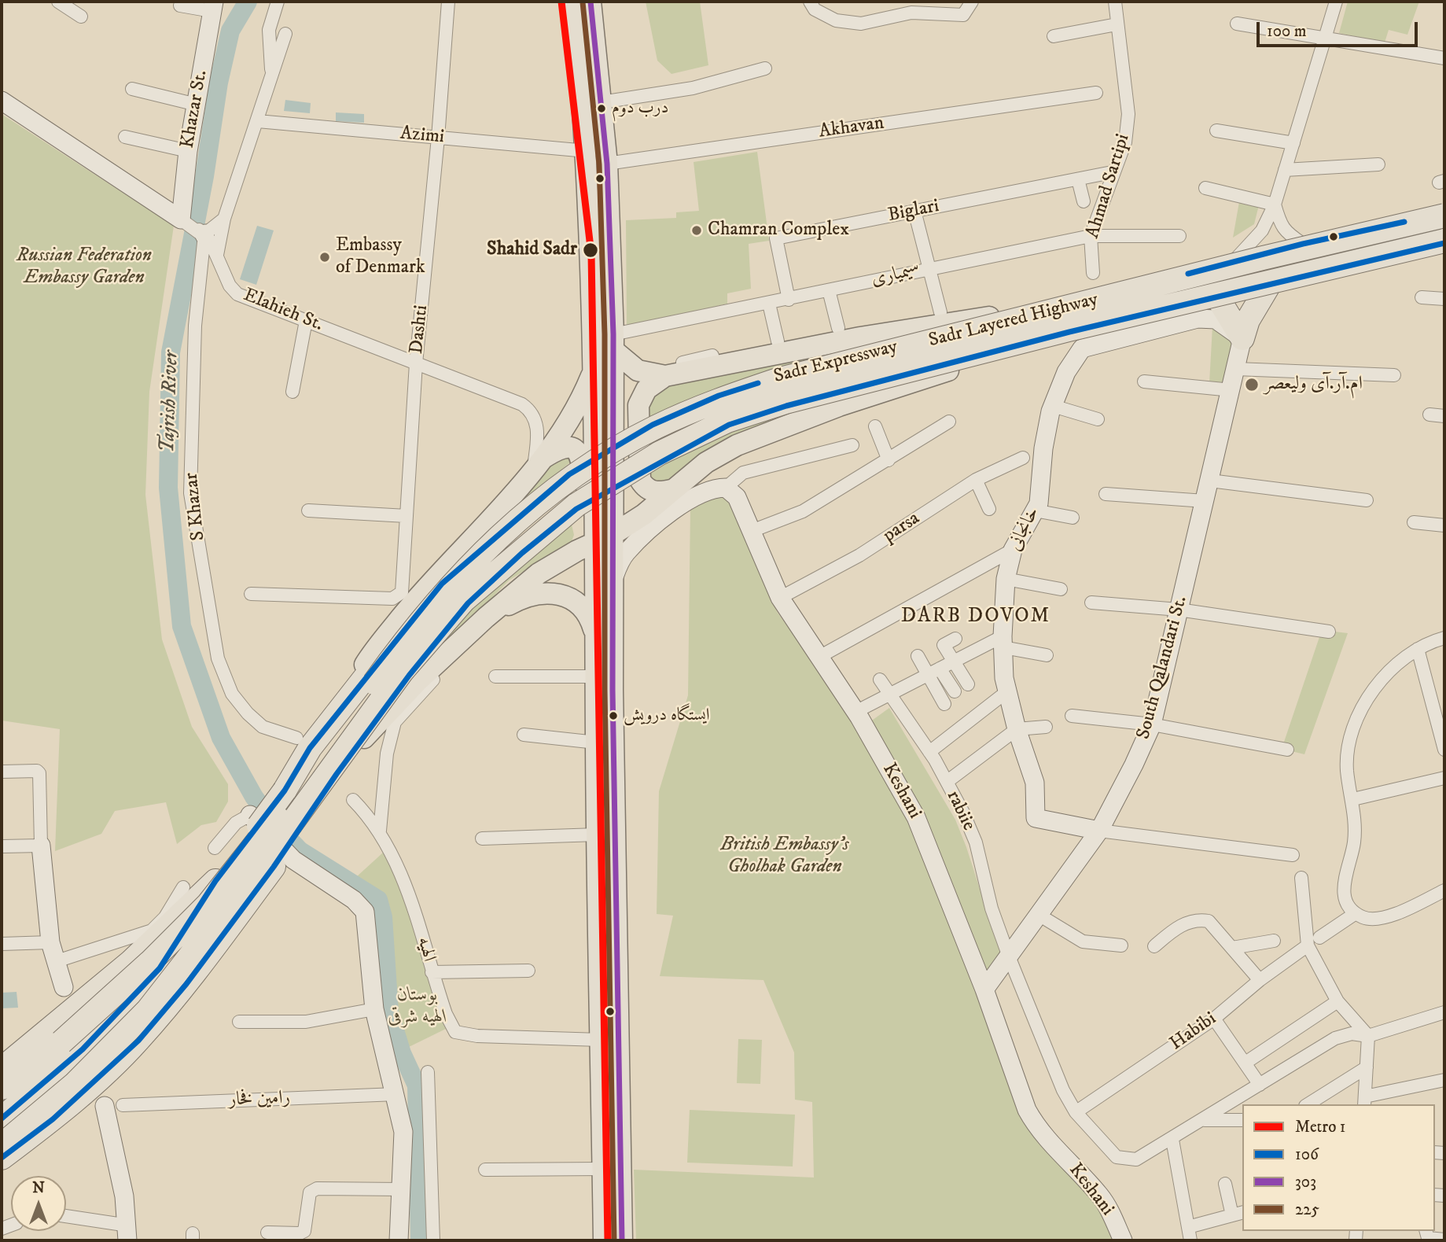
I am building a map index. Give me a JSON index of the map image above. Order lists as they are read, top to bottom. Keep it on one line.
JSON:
{"streets":{"highway":["Sadr Layered Highway","Sadr Expressway"],"street":["Khazar St.","Akhavan","Azimi","Ahmad Sartipi","Biglari","سیمیاری","Elahieh St.","Dashti","S Khazar","parsa","خانجانی","South Qalandari St.","Keshani","rabiie","الهیه","Habibi","رامین فخار"]},"crossings":[["Khazar St.","Elahieh St."],["Azimi","Dashti"],["Ahmad Sartipi","Biglari"],["Ahmad Sartipi","سیمیاری"],["Biglari","سیمیاری"],["Elahieh St.","Dashti"],["Elahieh St.","S Khazar"],["Sadr Layered Highway","Sadr Expressway"],["parsa","Keshani"],["خانجانی","South Qalandari St."],["South Qalandari St.","Keshani"],["South Qalandari St.","rabiie"],["rabiie","Habibi"]],"districts":["DARB DOVOM"],"water":["Tajrish River"],"parks":["Russian Federation Embassy Garden","British Embassy's Gholhak Garden","بوستان الهیه شرقی"],"places":["درب دوم","Chamran Complex","Shahid Sadr","Embassy of Denmark","ام.آر.آی ولیعصر","ایستگاه درویش"],"lines":["metro line 1","transit line 303","transit line 225","transit line 106"],"legend":["Metro 1","106","303","225"],"scale_bar":"100 m","north":"top"}
